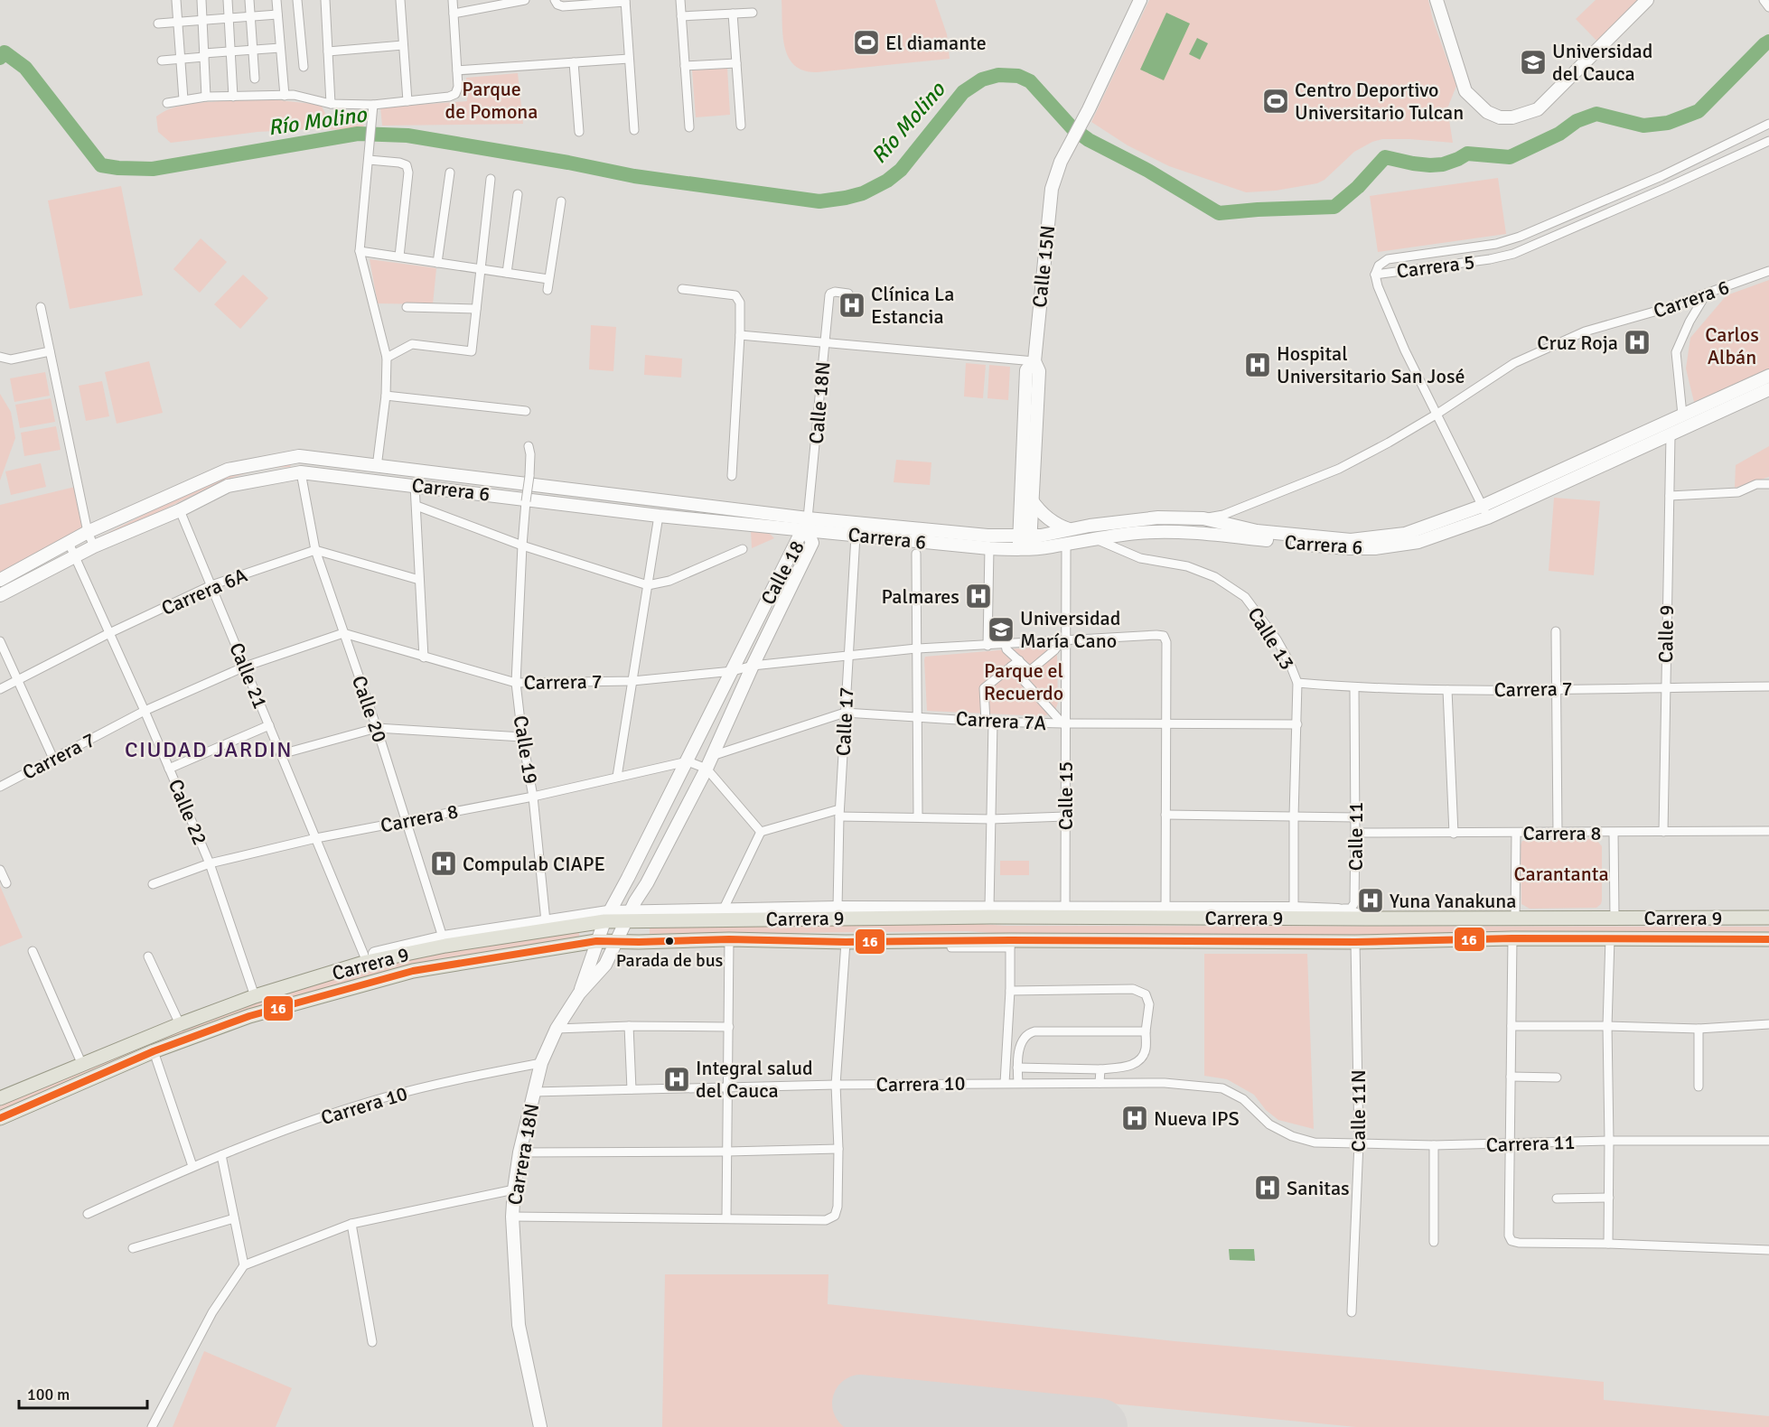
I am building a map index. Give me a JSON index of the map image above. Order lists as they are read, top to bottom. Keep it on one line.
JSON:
{"streets":{"main road":["Calle 15N","Carrera 6","Calle 18","Carrera 9","Carrera 18N"],"street":["Carrera 5","Calle 18N","Carrera 6A","Calle 9","Calle 13","Calle 21","Carrera 7","Calle 20","Carrera 7A","Calle 17","Calle 19","Calle 15","Calle 22","Carrera 8","Calle 11","Carrera 10","Calle 11N","Carrera 11"]},"crossings":[["Calle 15N","Carrera 6"],["Carrera 6","Calle 18N"],["Carrera 6","Calle 18"],["Carrera 6","Calle 9"],["Carrera 6","Calle 13"],["Carrera 6","Calle 21"],["Carrera 6","Calle 20"],["Carrera 6","Calle 17"],["Carrera 6","Calle 15"],["Carrera 6","Calle 22"],["Calle 18N","Calle 18"],["Calle 18","Carrera 7"],["Calle 18","Carrera 7A"],["Calle 18","Carrera 8"],["Calle 18","Carrera 9"],["Calle 18","Carrera 18N"],["Carrera 6A","Calle 21"],["Carrera 6A","Calle 20"],["Carrera 6A","Calle 22"],["Calle 9","Carrera 7"],["Calle 9","Carrera 8"],["Calle 13","Carrera 7"],["Calle 13","Carrera 7A"],["Calle 21","Carrera 7"],["Calle 21","Carrera 8"],["Calle 21","Carrera 9"],["Carrera 7","Calle 20"],["Carrera 7","Carrera 7A"],["Carrera 7","Calle 17"],["Carrera 7","Calle 19"],["Carrera 7","Calle 15"],["Carrera 7","Calle 22"],["Carrera 7","Calle 11"],["Calle 20","Carrera 8"],["Calle 20","Carrera 9"],["Carrera 7A","Calle 17"],["Carrera 7A","Calle 15"],["Calle 19","Carrera 8"],["Calle 15","Carrera 9"],["Calle 22","Carrera 8"],["Calle 22","Carrera 9"],["Carrera 8","Calle 11"],["Carrera 9","Calle 11N"],["Carrera 10","Carrera 11"],["Carrera 10","Carrera 18N"],["Calle 11N","Carrera 11"]],"districts":["CIUDAD JARDIN"],"water":["Río Molino"],"parks":["Parque de Pomona","Carlos Albán","Parque el Recuerdo","Carantanta"],"places":{"sports":["El diamante","Centro Deportivo Universitario Tulcan"],"school or university":["Universidad del Cauca","Universidad María Cano"],"hospital":["Clínica La Estancia","Cruz Roja","Hospital Universitario San José","Palmares","Compulab CIAPE","Yuna Yanakuna","Integral salud del Cauca","Nueva IPS","Sanitas"],"other":["Parada de bus"]},"lines":["transit line 16"],"scale_bar":"100 m"}
